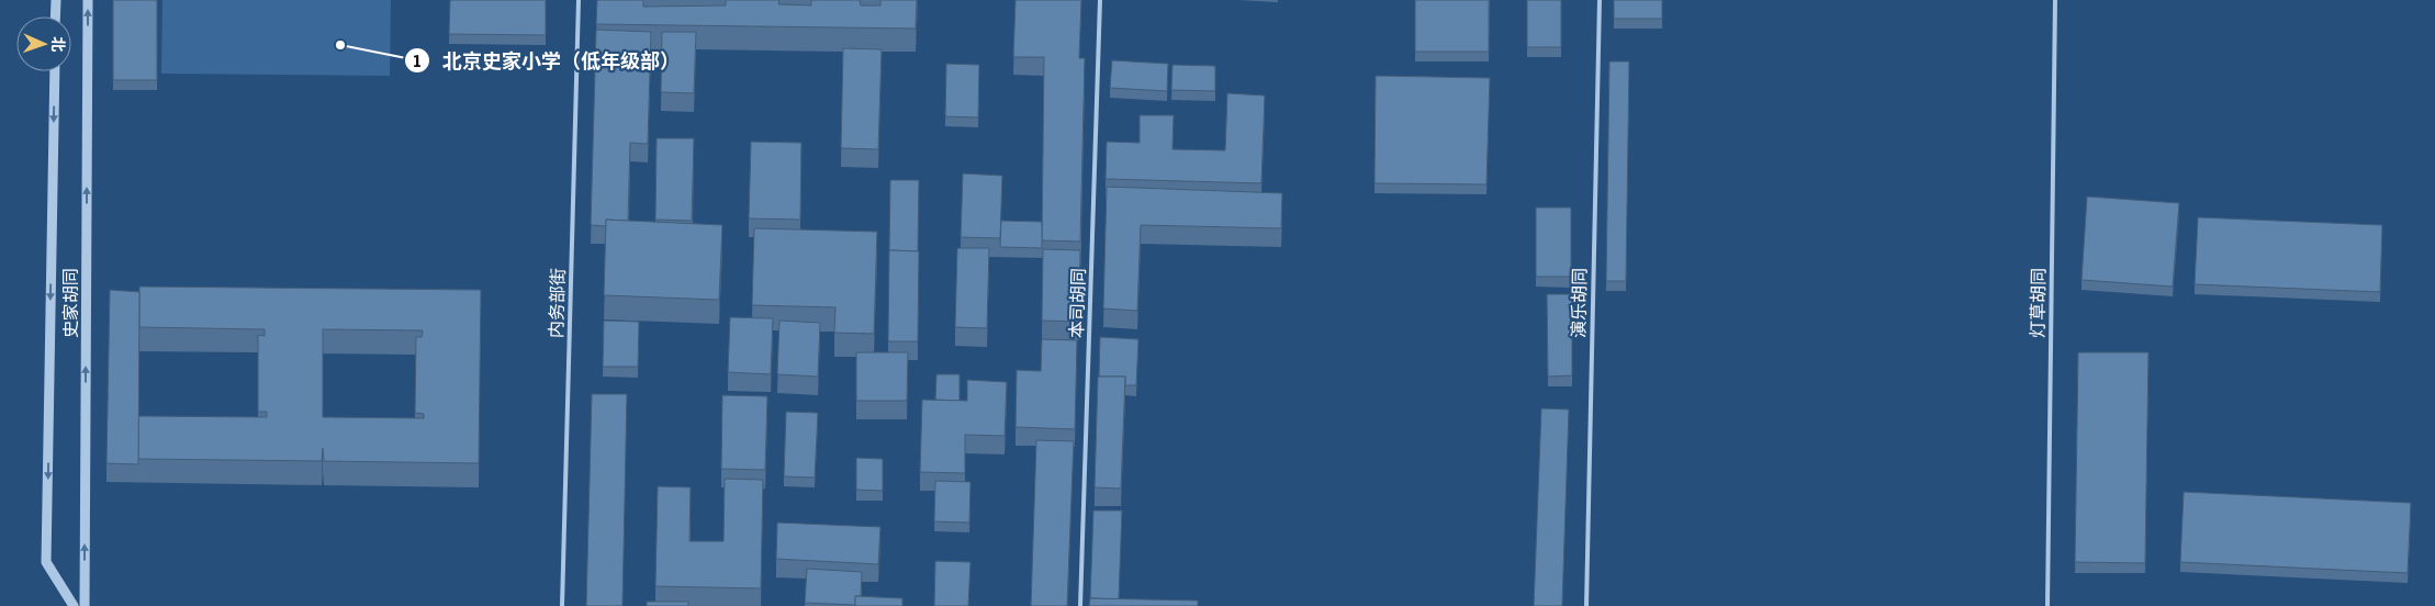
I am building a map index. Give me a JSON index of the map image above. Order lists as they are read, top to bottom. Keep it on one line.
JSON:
{"streets":{"street":["史家胡同"],"lane":["内务部街","本司胡同","演乐胡同","灯草胡同"]},"places":["北京史家小学（低年级部）"],"north":"right"}
